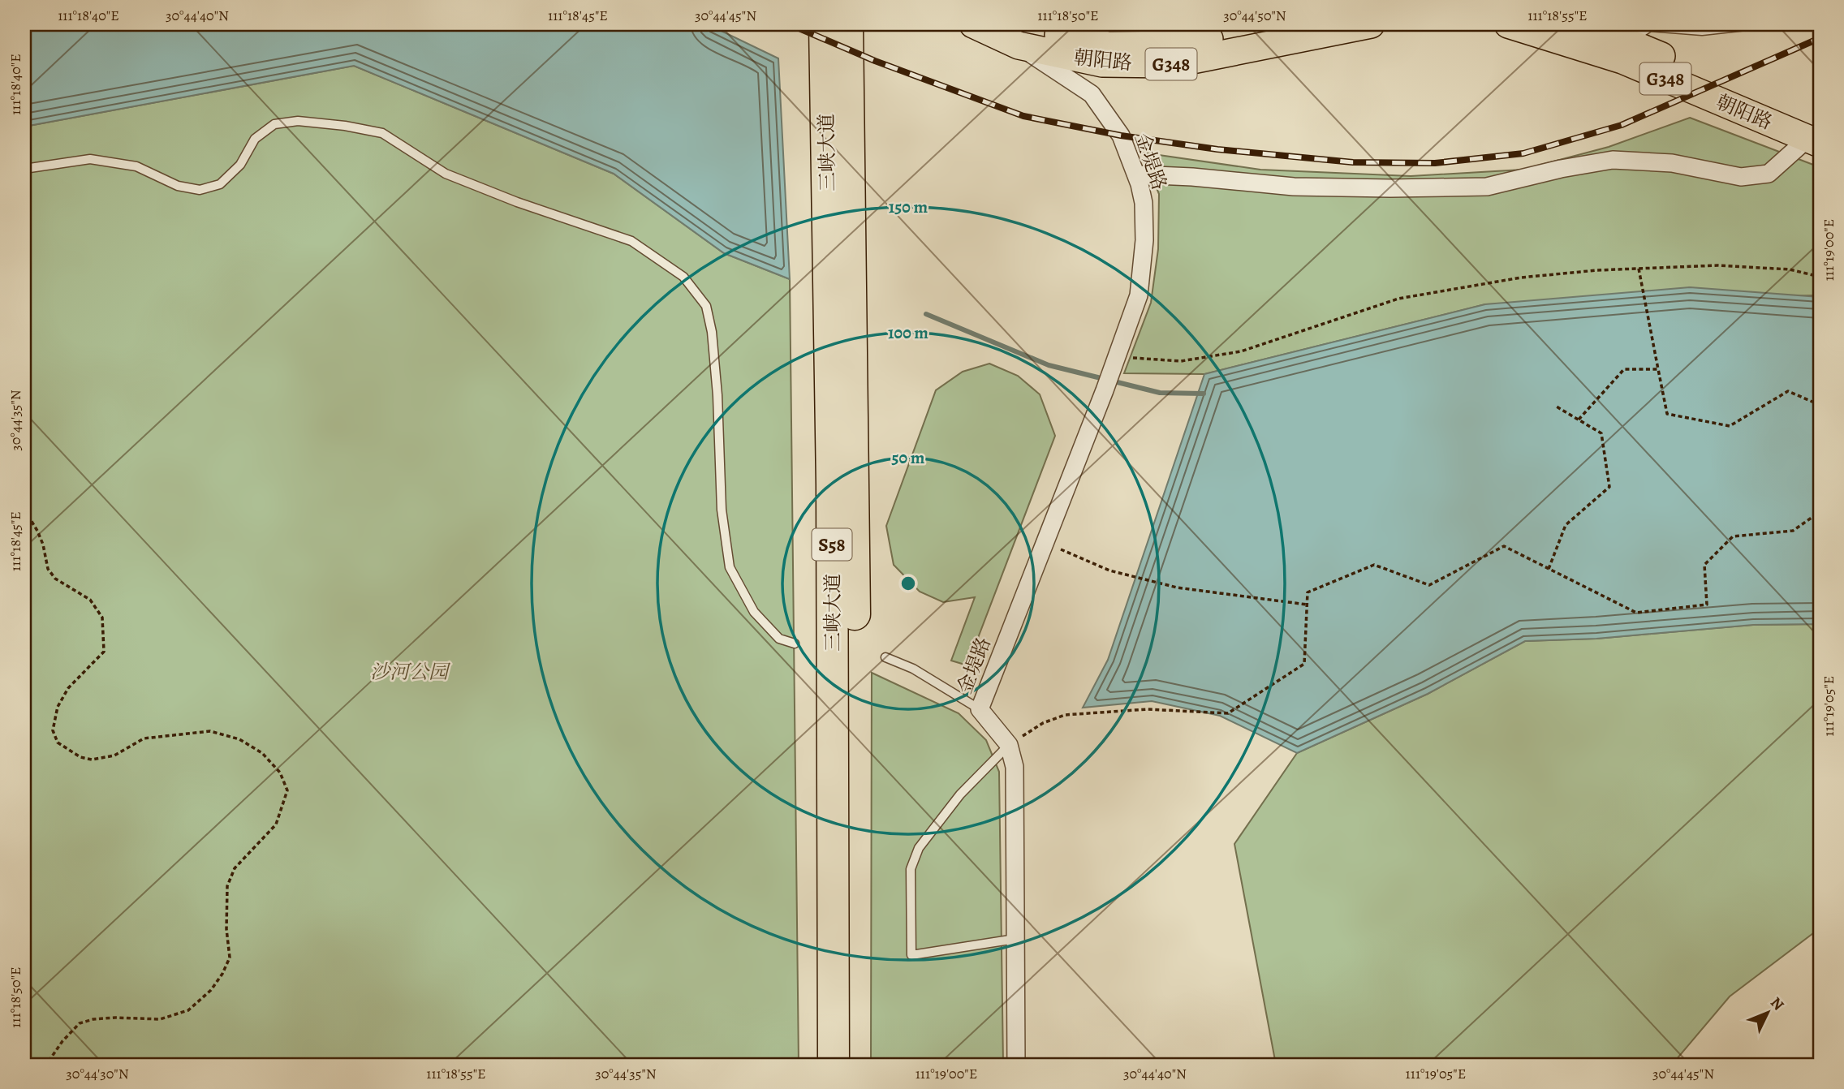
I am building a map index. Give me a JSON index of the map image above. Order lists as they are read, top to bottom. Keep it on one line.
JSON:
{"streets":{"highway":["三峡大道","S58"],"main road":["朝阳路","G348"],"street":["金堤路"]},"crossings":[["朝阳路","金堤路"]],"parks":["沙河公园"],"north":"top right","coordinates":["111°18'40\"E","30°44'40\"N","111°18'45\"E","30°44'45\"N","111°18'50\"E","30°44'50\"N","111°18'55\"E","111°19'00\"E","30°44'35\"N","111°19'05\"E","30°44'30\"N"],"rings":["150 m","100 m","50 m"]}
